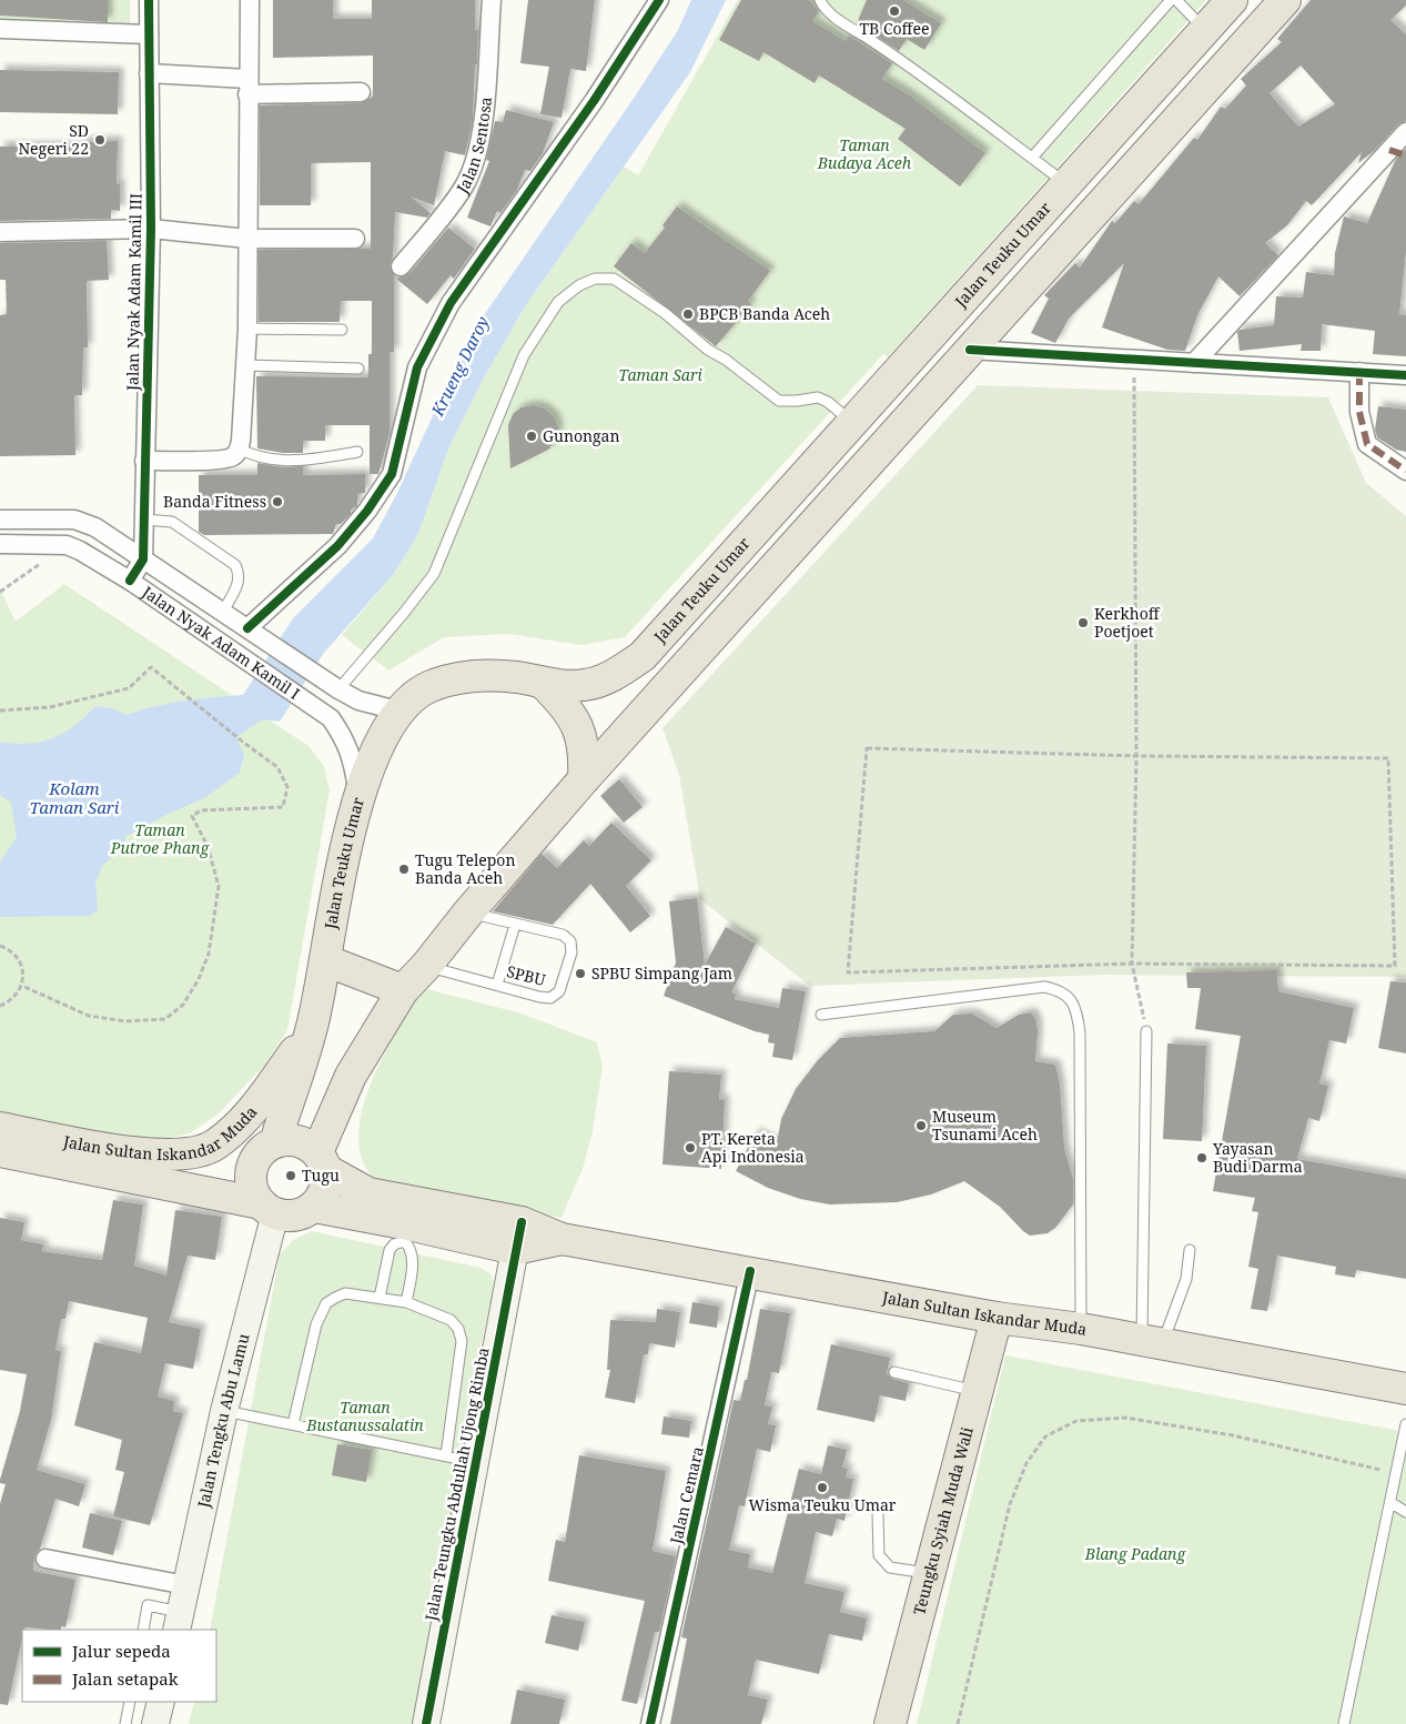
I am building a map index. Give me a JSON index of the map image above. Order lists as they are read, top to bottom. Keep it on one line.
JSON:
{"streets":{"highway":["Jalan Teuku Umar","Jalan Sultan Iskandar Muda","Teungku Syiah Muda Wali"],"street":["Jalan Sentosa","Jalan Nyak Adam Kamil III","Jalan Nyak Adam Kamil I","Jalan Tengku Abu Lamu","Jalan Teungku Abdullah Ujong Rimba","Jalan Cemara"],"lane":["SPBU"]},"crossings":[["Jalan Teuku Umar","Jalan Nyak Adam Kamil I"],["Jalan Teuku Umar","Jalan Sultan Iskandar Muda"],["Jalan Nyak Adam Kamil III","Jalan Nyak Adam Kamil I"],["Jalan Sultan Iskandar Muda","Jalan Tengku Abu Lamu"],["Jalan Sultan Iskandar Muda","Jalan Teungku Abdullah Ujong Rimba"],["Jalan Sultan Iskandar Muda","Jalan Cemara"],["Jalan Sultan Iskandar Muda","Teungku Syiah Muda Wali"]],"water":["Krueng Daroy","Kolam Taman Sari"],"parks":["Taman Budaya Aceh","Taman Sari","Taman Putroe Phang","Taman Bustanussalatin","Blang Padang"],"places":["TB Coffee","SD Negeri 22","BPCB Banda Aceh","Gunongan","Banda Fitness","Kerkhoff Poetjoet","Tugu Telepon Banda Aceh","SPBU Simpang Jam","Museum Tsunami Aceh","PT. Kereta Api Indonesia","Yayasan Budi Darma","Tugu","Wisma Teuku Umar"],"legend":["Jalur sepeda","Jalan setapak"]}
